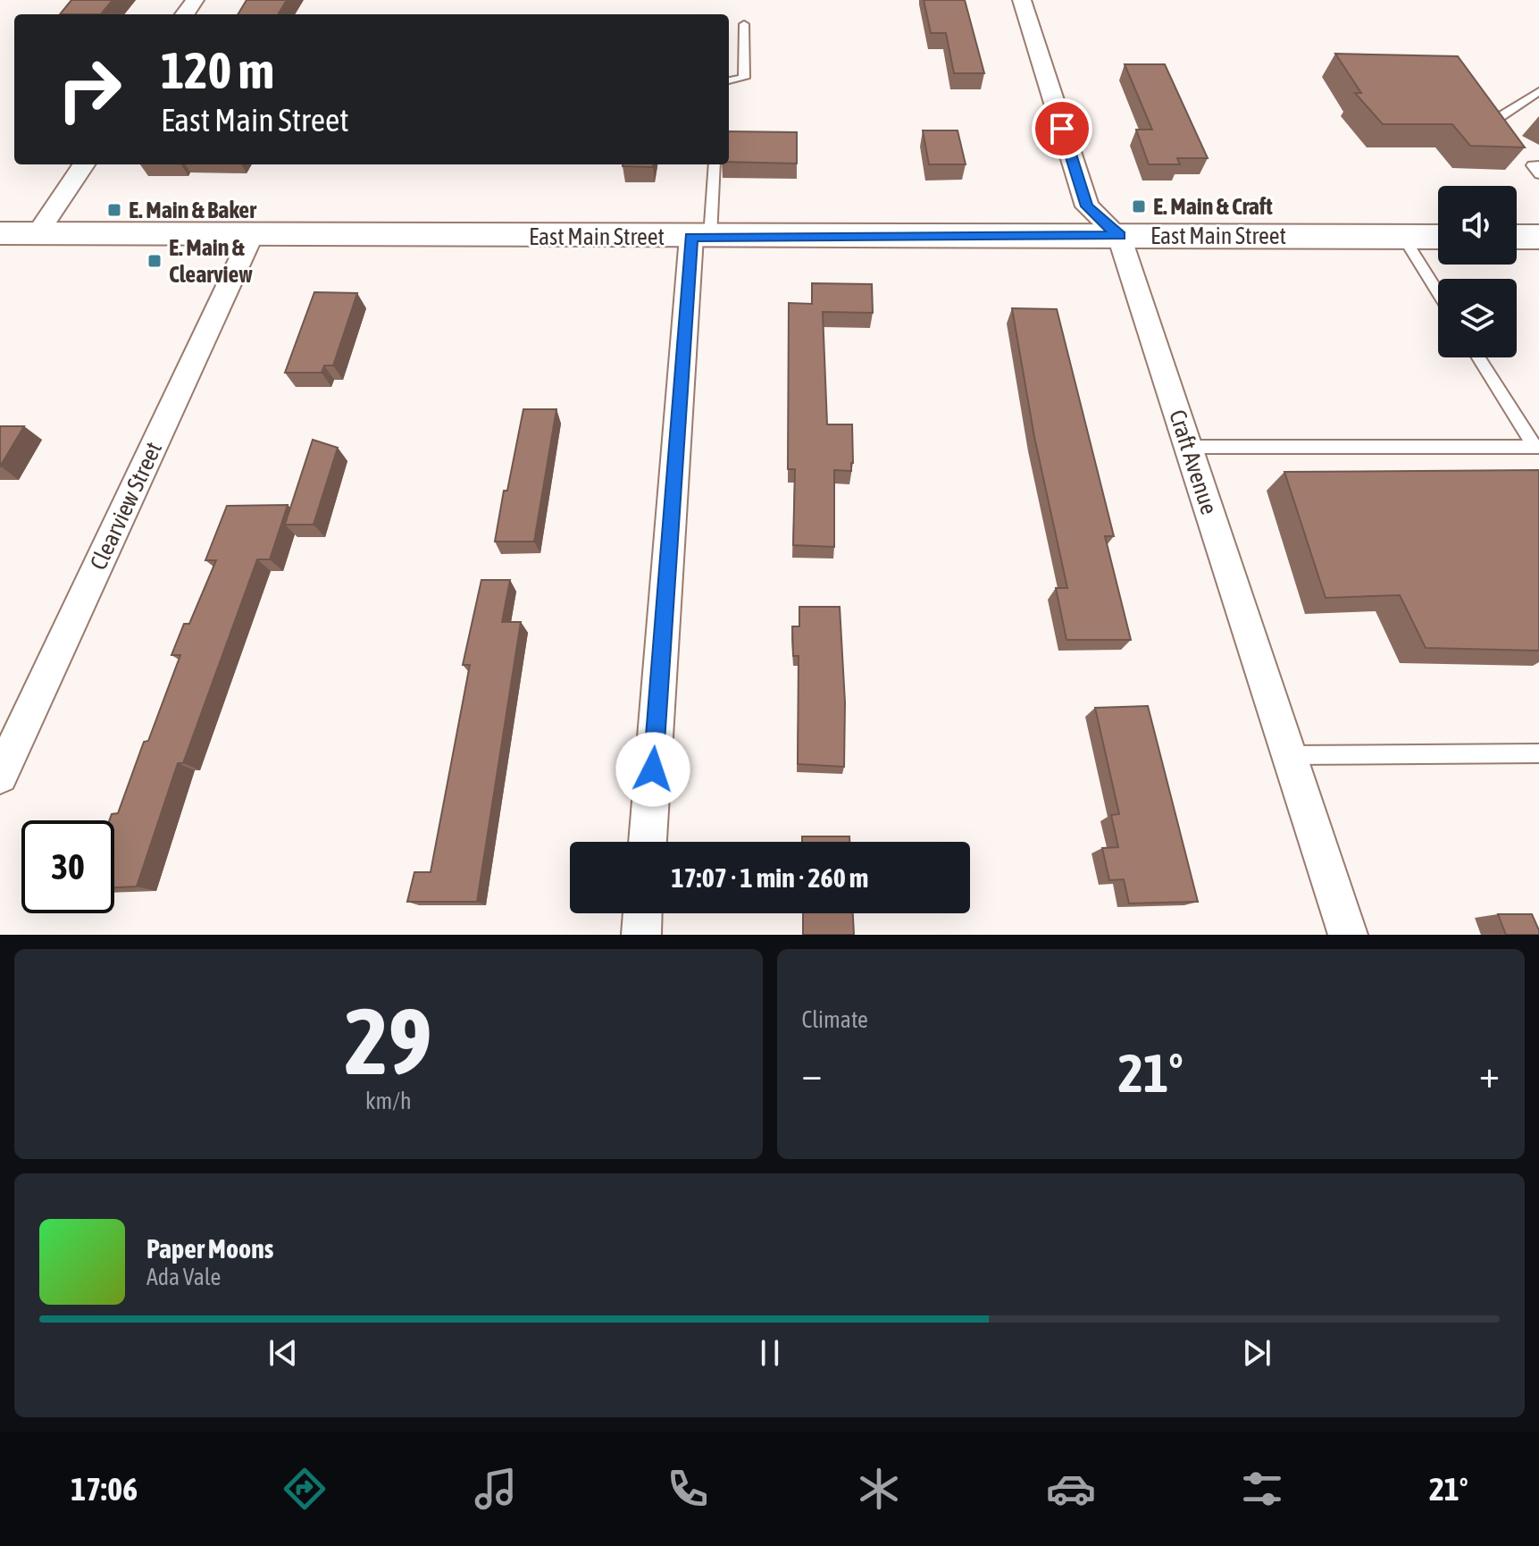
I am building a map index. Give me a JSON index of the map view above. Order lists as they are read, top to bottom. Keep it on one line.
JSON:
{"streets":{"street":["East Main Street","Craft Avenue","Clearview Street"]},"crossings":[["East Main Street","Craft Avenue"],["East Main Street","Clearview Street"]],"places":{"transit":["E. Main & Craft","E. Main & Baker","E. Main & Clearview"]},"page":{"turn":["120 m","East Main Street"],"limit":"30","trip":"17:07 · 1 min · 260 m","tile":[["29","km/h"],"Climate"],"heat":["−","21°","+"],"song":["Paper Moons","Ada Vale"],"tabs":["17:06","21°"]}}
